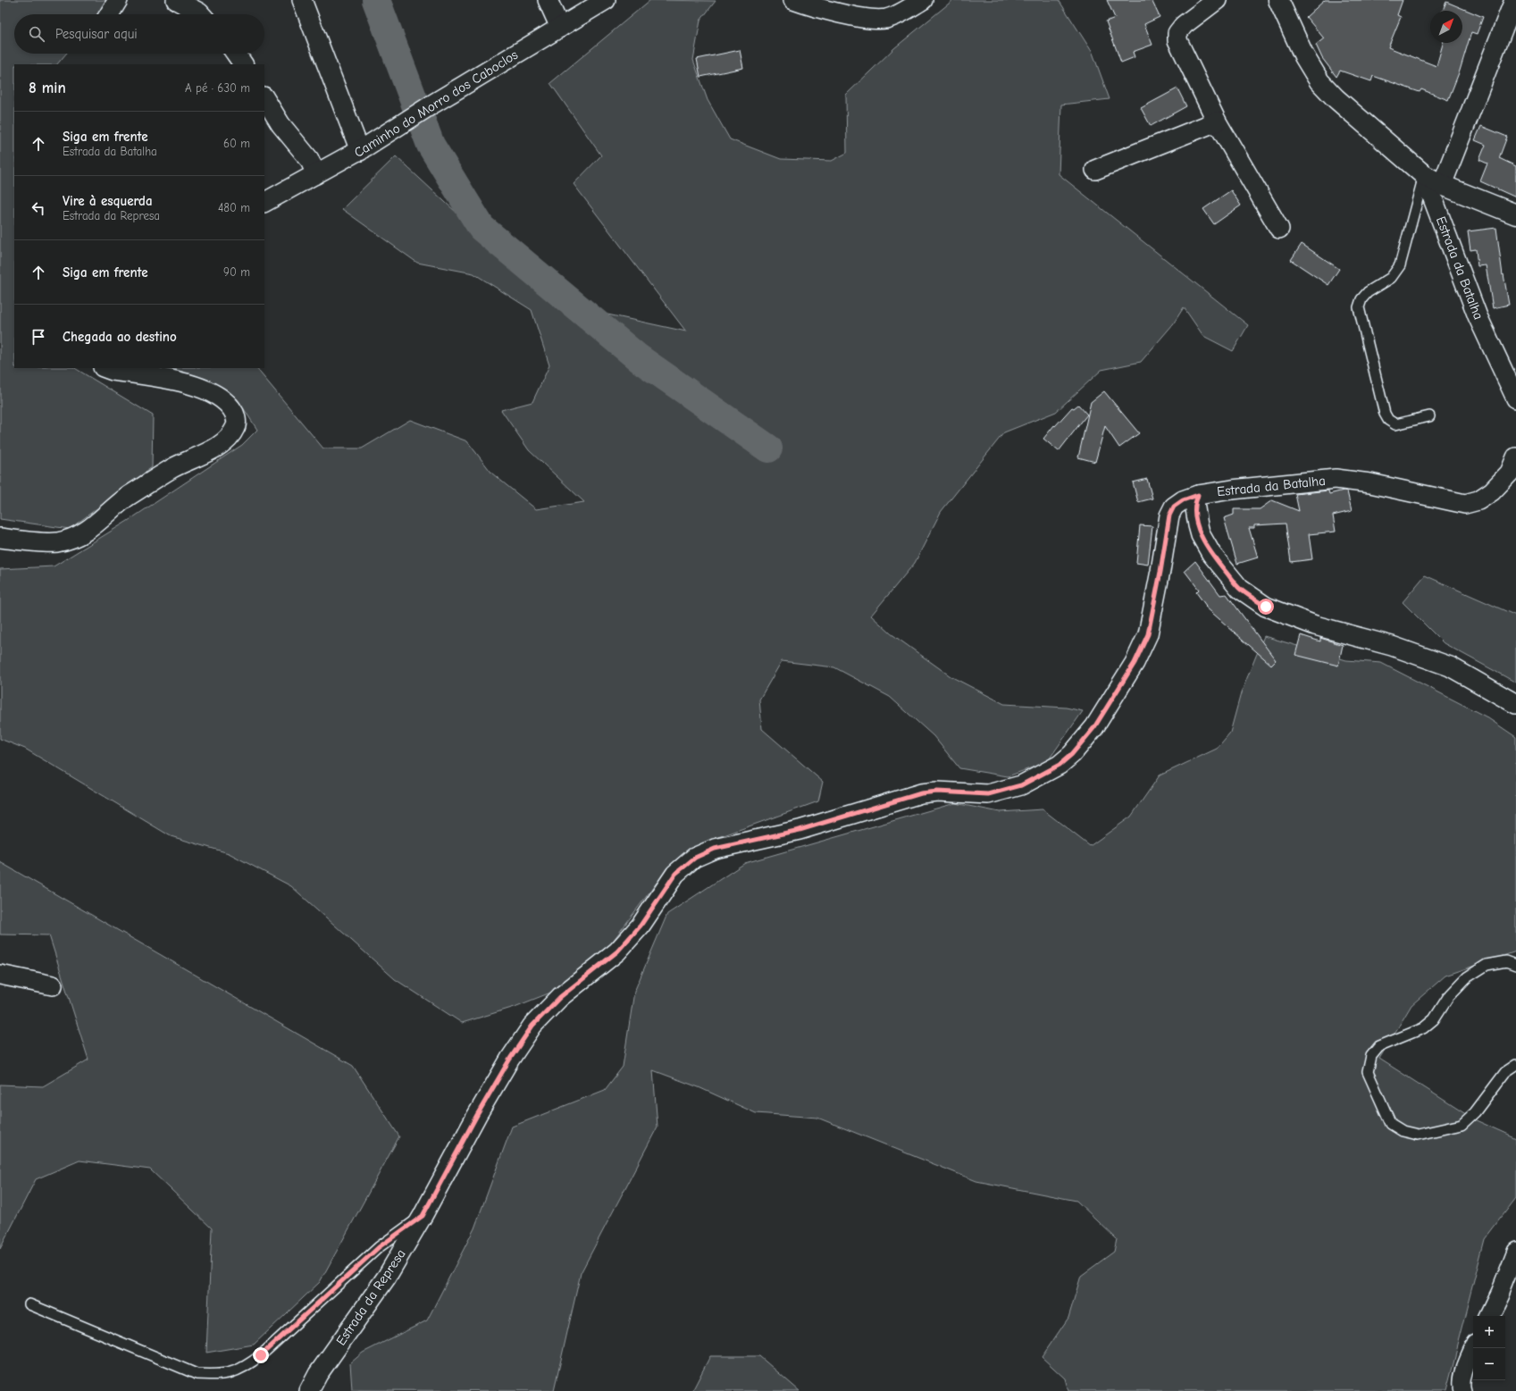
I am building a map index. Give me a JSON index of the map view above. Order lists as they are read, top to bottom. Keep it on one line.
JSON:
{"streets":{"street":["Caminho do Morro dos Caboclos","Estrada da Batalha","Estrada da Represa"]},"crossings":[["Estrada da Batalha","Estrada da Represa"]],"north":"top right","page":{"search":"Pesquisar aqui","heading":["8 min","A pé · 630 m"],"list":[["Siga em frente","Estrada da Batalha","60 m"],["Vire à esquerda","Estrada da Represa","480 m"],["Siga em frente","90 m"],"Chegada ao destino"],"map_buttons":["+","−"]}}
